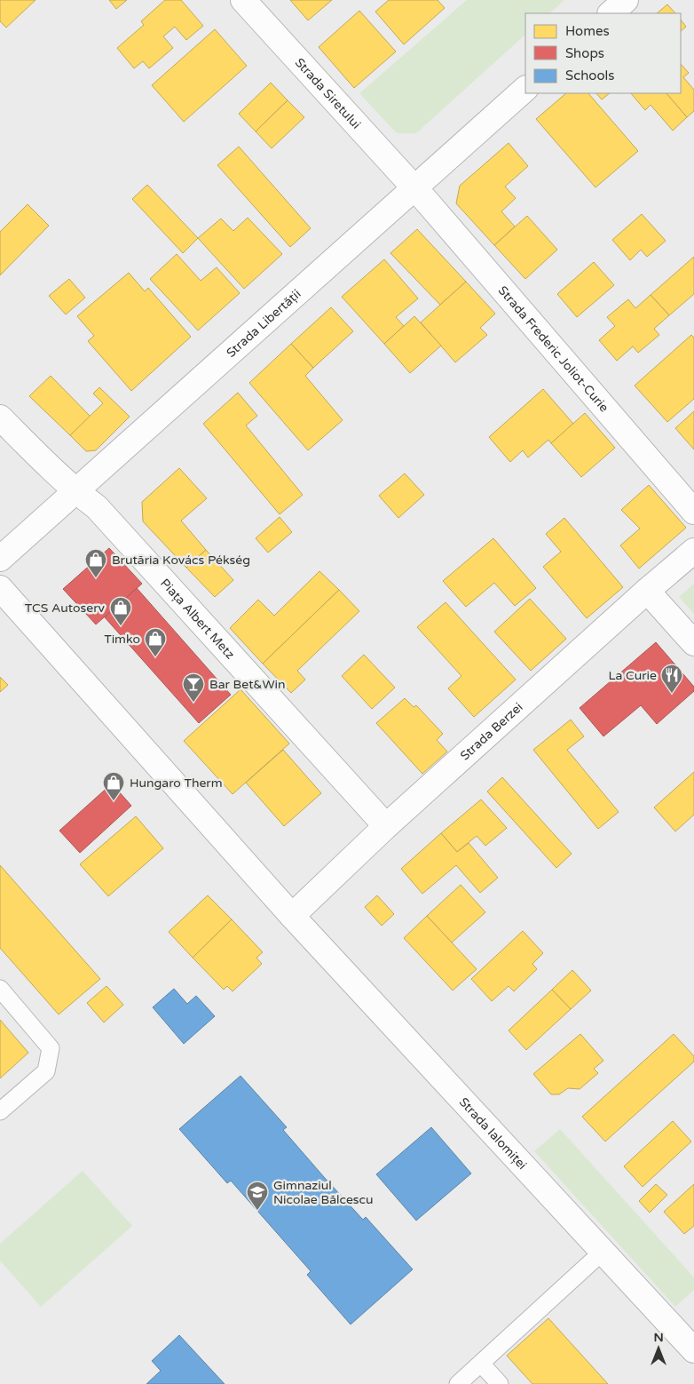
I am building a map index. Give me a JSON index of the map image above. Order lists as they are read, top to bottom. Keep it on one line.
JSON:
{"streets":{"street":["Strada Siretului","Strada Libertății","Strada Frederic Joliot-Curie","Piața Albert Metz","Strada Berzei","Strada Ialomiței"]},"crossings":[["Strada Siretului","Strada Libertății"],["Strada Siretului","Strada Frederic Joliot-Curie"],["Strada Libertății","Strada Frederic Joliot-Curie"],["Strada Libertății","Piața Albert Metz"],["Piața Albert Metz","Strada Berzei"],["Strada Berzei","Strada Ialomiței"]],"places":{"shop":["Brutăria Kovács Pékség","TCS Autoserv","Timko","Hungaro Therm"],"restaurant":["La Curie"],"bar":["Bar Bet&Win"],"school or university":["Gimnaziul Nicolae Bălcescu"]},"legend":["Homes","Shops","Schools"],"north":"top"}
